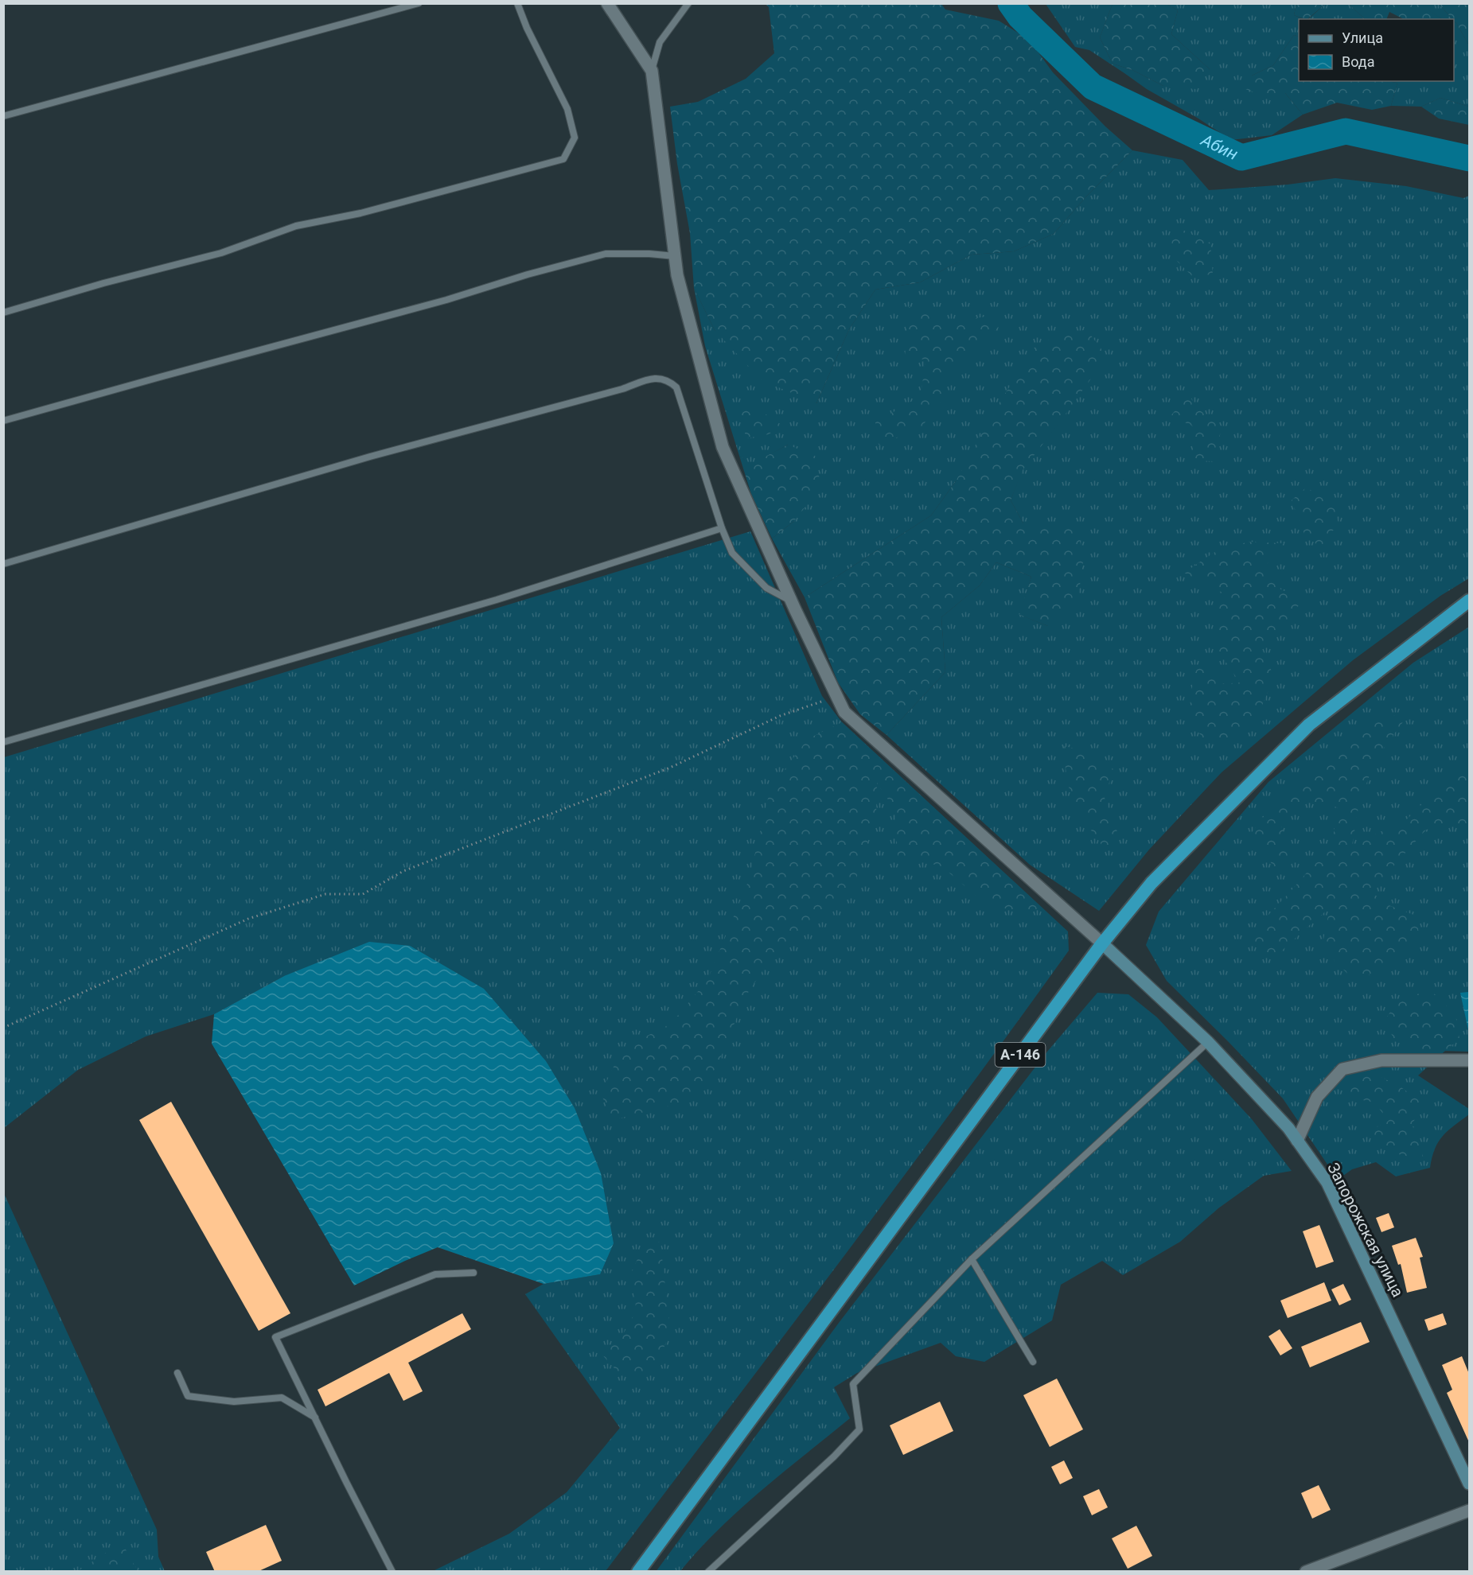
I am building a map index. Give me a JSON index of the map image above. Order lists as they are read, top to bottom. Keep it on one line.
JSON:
{"streets":{"highway":["А-146"],"main road":["Запорожская улица"]},"crossings":[["А-146","Запорожская улица"]],"water":["Абин"],"legend":["Улица","Вода"]}
